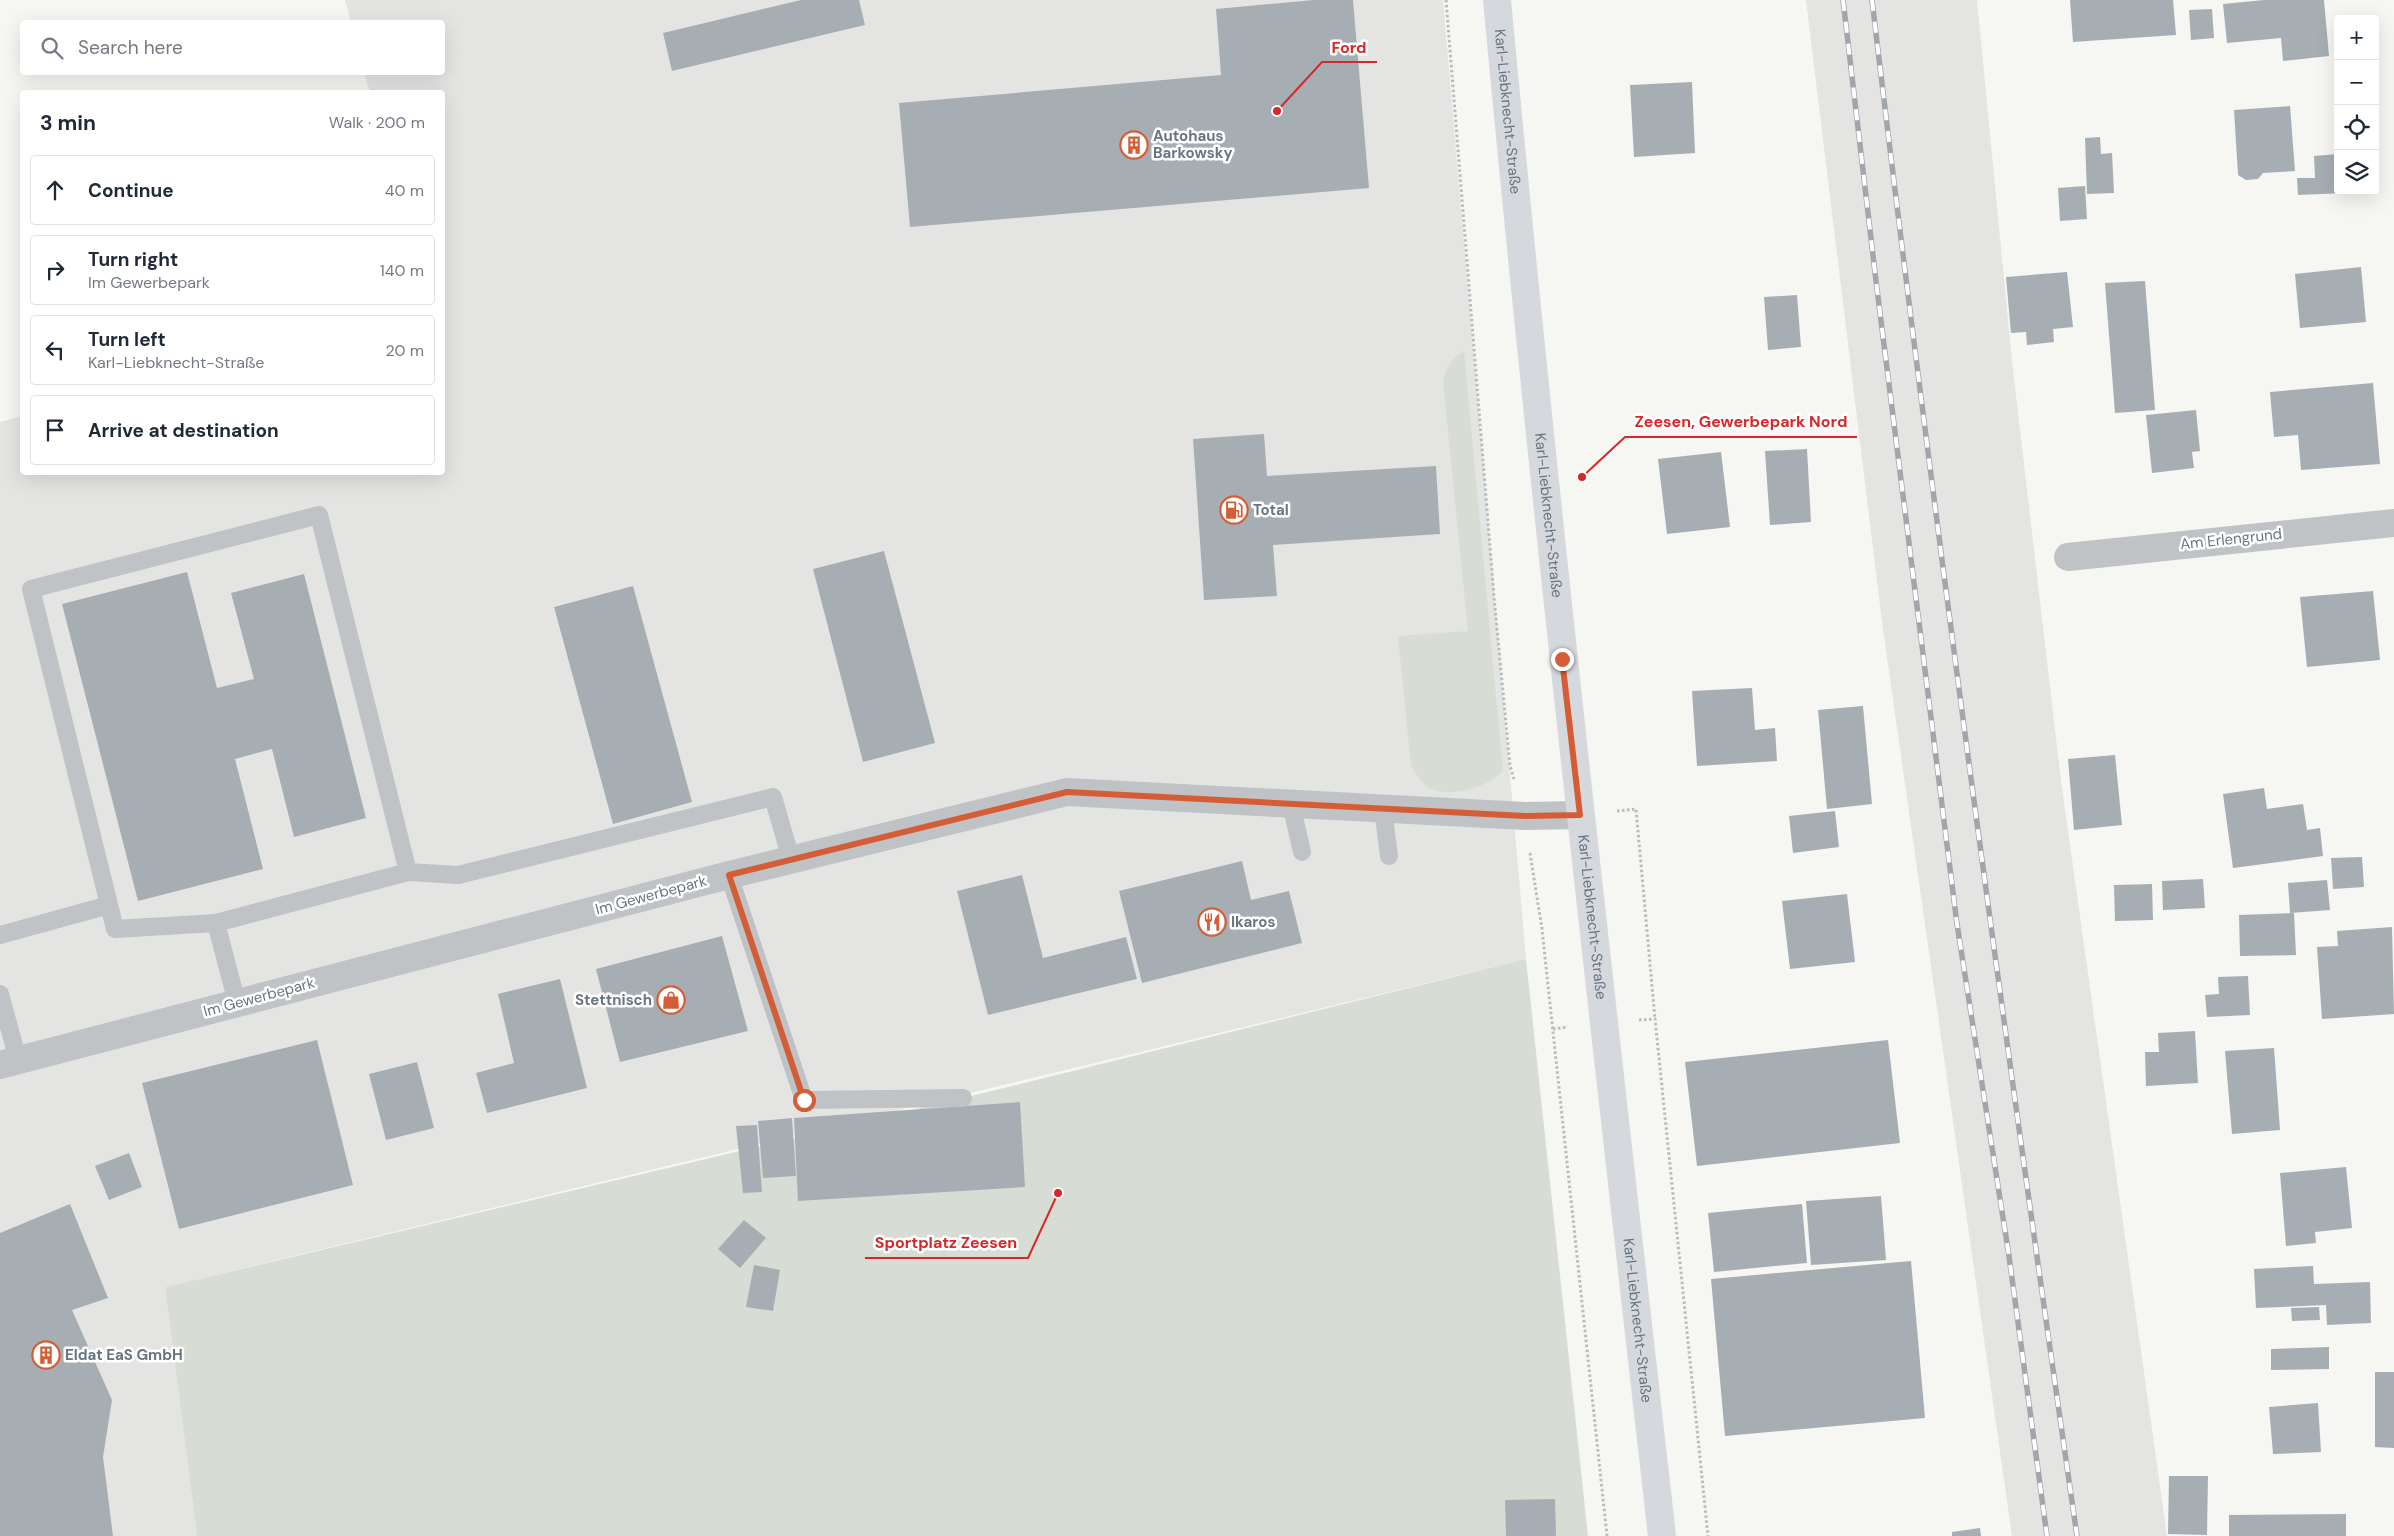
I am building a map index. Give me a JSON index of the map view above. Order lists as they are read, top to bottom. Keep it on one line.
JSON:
{"streets":{"street":["Karl-Liebknecht-Straße","Am Erlengrund","Im Gewerbepark"]},"crossings":[["Karl-Liebknecht-Straße","Im Gewerbepark"]],"places":{"other":["Ford","Zeesen, Gewerbepark Nord","Sportplatz Zeesen"],"building":["Autohaus Barkowsky","Eldat EaS GmbH"],"fuel station":["Total"],"restaurant":["Ikaros"],"shop":["Stettnisch"]},"page":{"map_buttons":["+","−"],"search":"Search here","heading":["3 min","Walk · 200 m"],"list":[["Continue","40 m"],["Turn right","Im Gewerbepark","140 m"],["Turn left","Karl-Liebknecht-Straße","20 m"],"Arrive at destination"]}}
